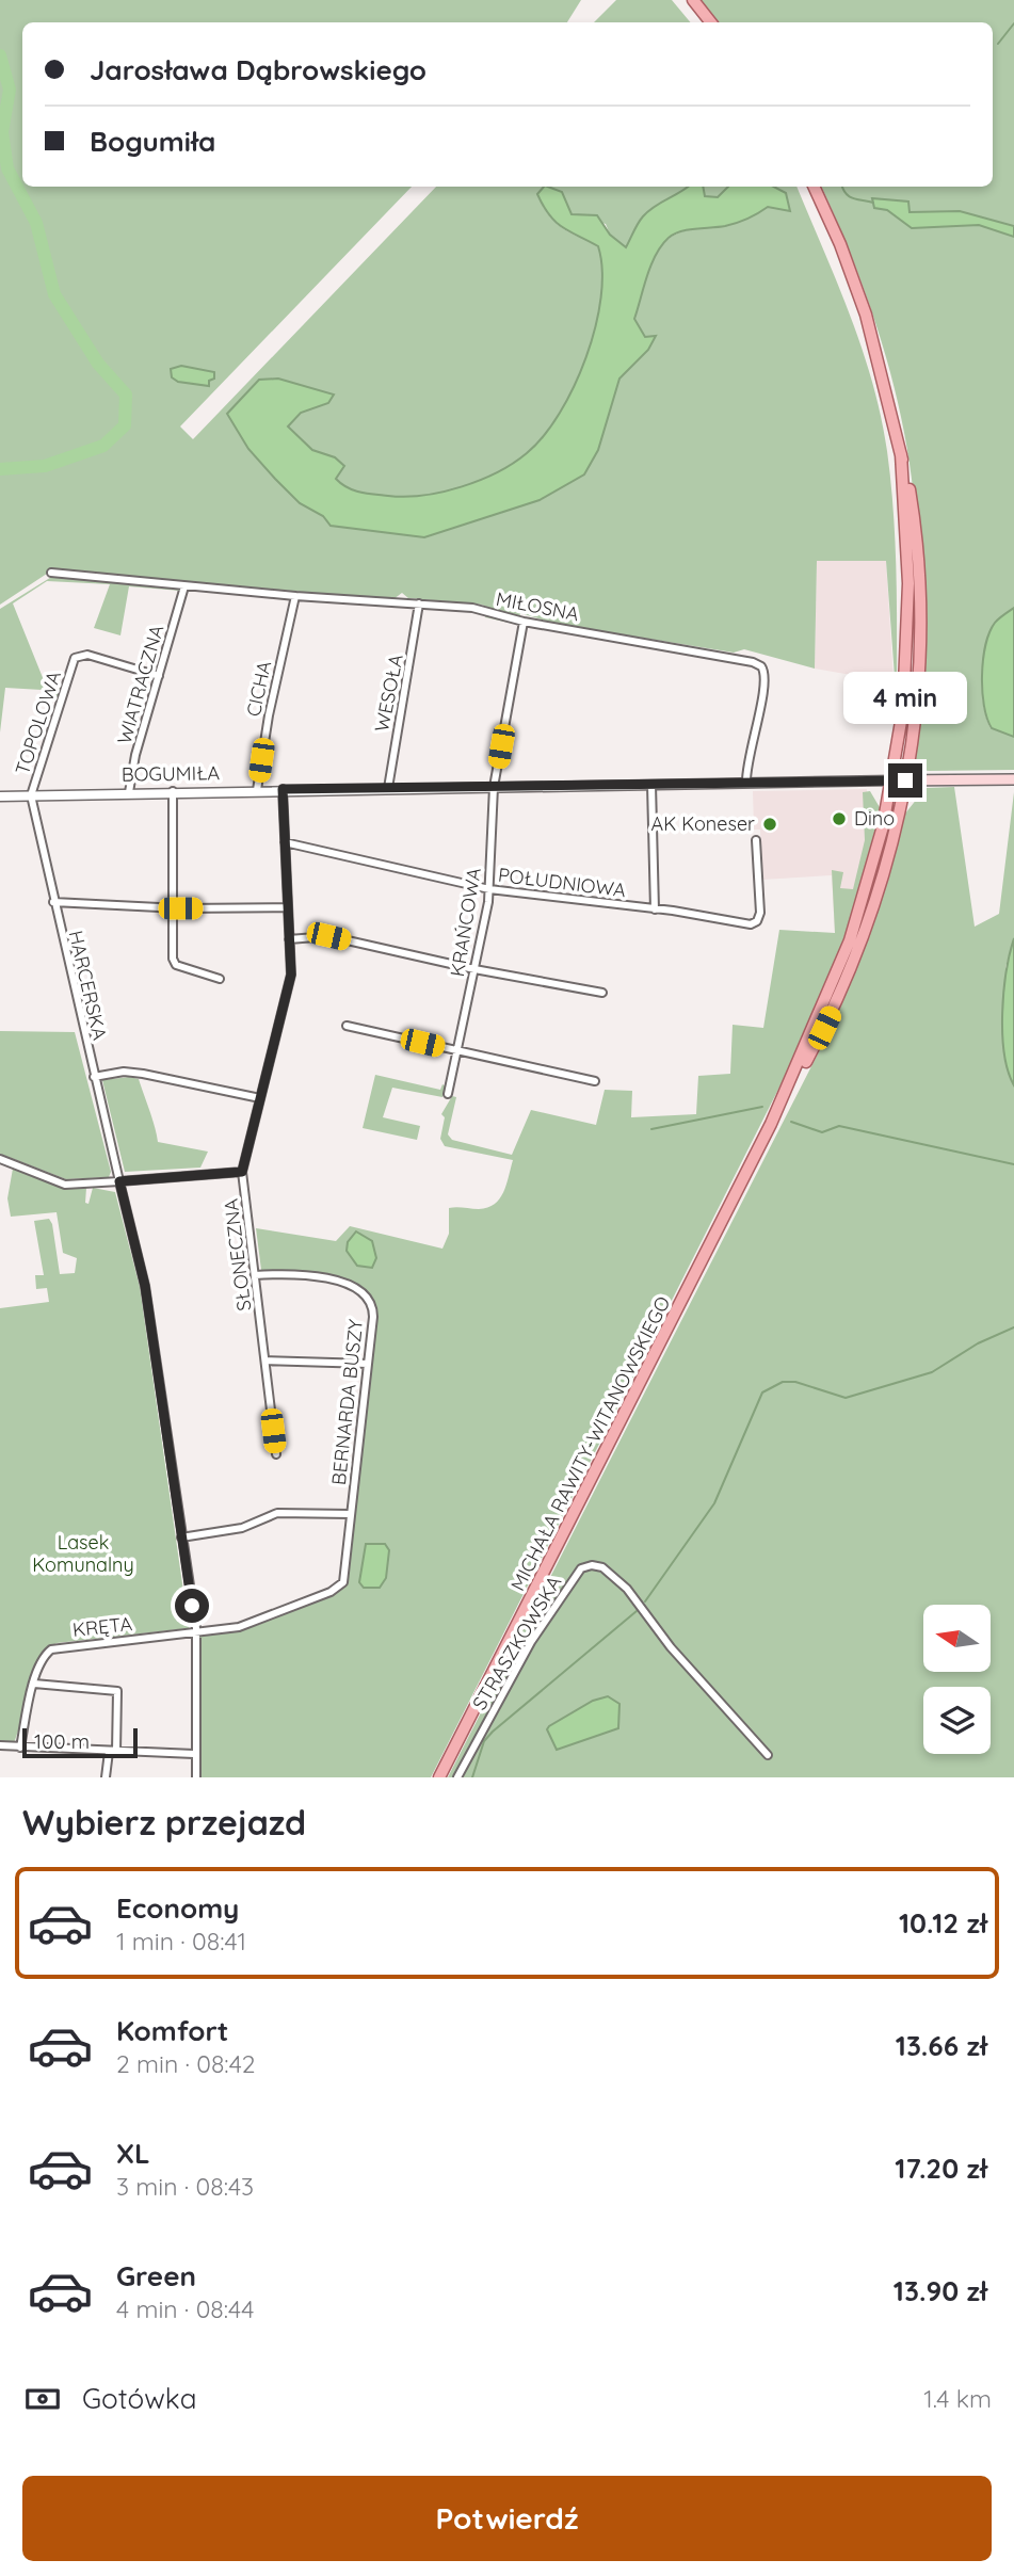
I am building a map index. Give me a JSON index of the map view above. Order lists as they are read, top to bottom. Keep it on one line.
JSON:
{"streets":{"main road":["BOGUMIŁA","MICHAŁA RAWITY-WITANOWSKIEGO"],"street":["MIŁOSNA","WIATRACZNA","CICHA","WESOŁA","TOPOLOWA","POŁUDNIOWA","KRAŃCOWA","HARCERSKA","SŁONECZNA","BERNARDA BUSZY","KRĘTA","STRASZKOWSKA"]},"crossings":[["MIŁOSNA","WIATRACZNA"],["MIŁOSNA","CICHA"],["MIŁOSNA","WESOŁA"],["MIŁOSNA","BOGUMIŁA"],["MIŁOSNA","KRAŃCOWA"],["WIATRACZNA","TOPOLOWA"],["WIATRACZNA","BOGUMIŁA"],["CICHA","BOGUMIŁA"],["WESOŁA","BOGUMIŁA"],["TOPOLOWA","BOGUMIŁA"],["TOPOLOWA","HARCERSKA"],["BOGUMIŁA","KRAŃCOWA"],["BOGUMIŁA","HARCERSKA"],["BOGUMIŁA","SŁONECZNA"],["BOGUMIŁA","MICHAŁA RAWITY-WITANOWSKIEGO"],["POŁUDNIOWA","KRAŃCOWA"],["POŁUDNIOWA","SŁONECZNA"],["HARCERSKA","KRĘTA"],["SŁONECZNA","BERNARDA BUSZY"],["BERNARDA BUSZY","KRĘTA"]],"parks":["Lasek Komunalny"],"places":["Dino","AK Koneser"],"scale_bar":"100 m","north":"left","page":{"banner":["Jarosława Dąbrowskiego","Bogumiła"],"bubble":"4 min","scale":"100 m","heading":"Wybierz przejazd","list":[{"name":"Economy","note":"1 min · 08:41","value":"10.12 zł"},{"name":"Komfort","note":"2 min · 08:42","value":"13.66 zł"},{"name":"XL","note":"3 min · 08:43","value":"17.20 zł"},{"name":"Green","note":"4 min · 08:44","value":"13.90 zł"}],"pay":["Gotówka","1.4 km"],"buttons":"Potwierdź"}}
